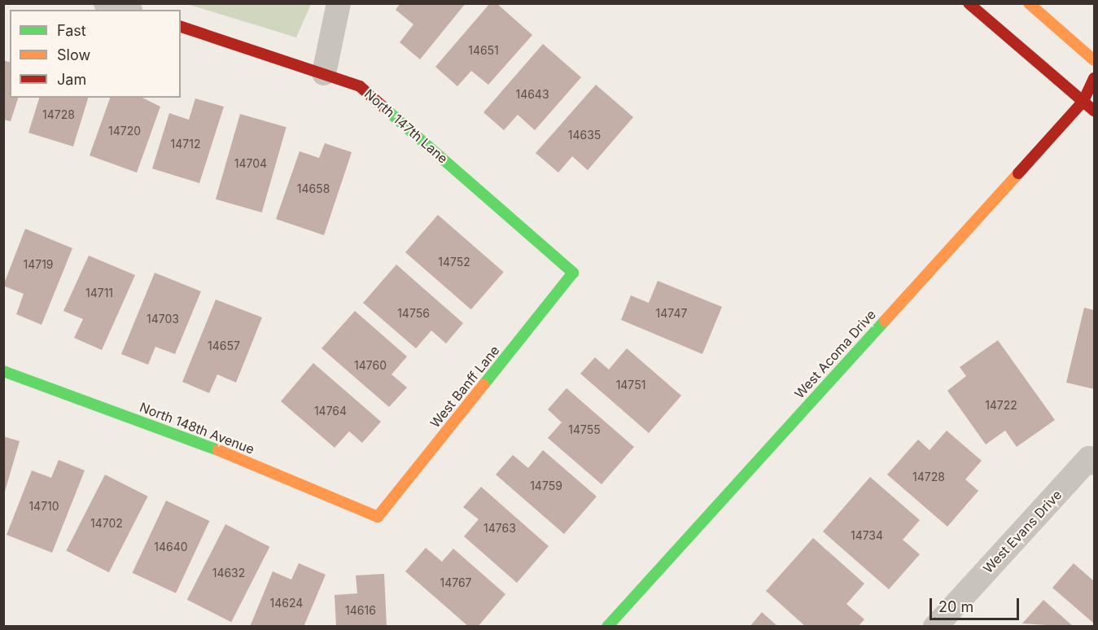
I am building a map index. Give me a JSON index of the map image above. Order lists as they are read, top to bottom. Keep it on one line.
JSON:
{"streets":{"street":["North 147th Lane","West Acoma Drive","West Banff Lane","North 148th Avenue","West Evans Drive"]},"crossings":[["North 147th Lane","West Banff Lane"],["West Banff Lane","North 148th Avenue"]],"house_numbers":["14651","14643","14728","14720","14635","14712","14704","14658","14752","14719","14711","14756","14747","14703","14657","14760","14751","14722","14764","14755","14728","14759","14710","14702","14763","14734","14640","14632","14767","14624","14616"],"legend":["Fast","Slow","Jam"],"scale_bar":"20 m"}
